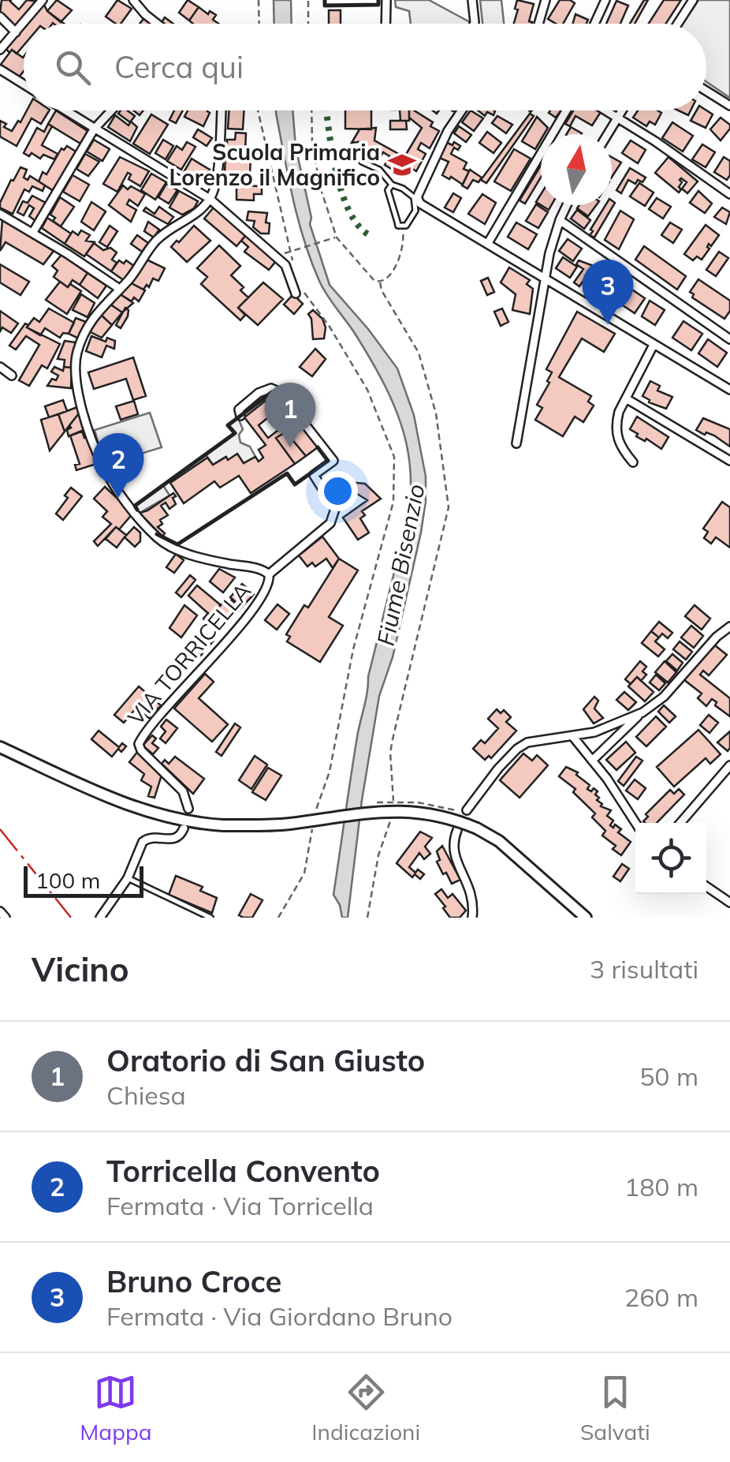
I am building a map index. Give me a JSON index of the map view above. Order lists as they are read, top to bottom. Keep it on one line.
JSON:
{"streets":{"street":["VIA TORRICELLA"]},"water":["Fiume Bisenzio"],"places":{"school or university":["Scuola Primaria Lorenzo il Magnifico"]},"scale_bar":"100 m","north":"top","page":{"search":"Cerca qui","pins":["3","1","2"],"scale":"100 m","heading":["Vicino","3 risultati"],"list":[{"mark":"1","name":"Oratorio di San Giusto","note":"Chiesa","value":"50 m"},{"mark":"2","name":"Torricella Convento","note":"Fermata · Via Torricella","value":"180 m"},{"mark":"3","name":"Bruno Croce","note":"Fermata · Via Giordano Bruno","value":"260 m"}],"nav":["Mappa","Indicazioni","Salvati"]}}
